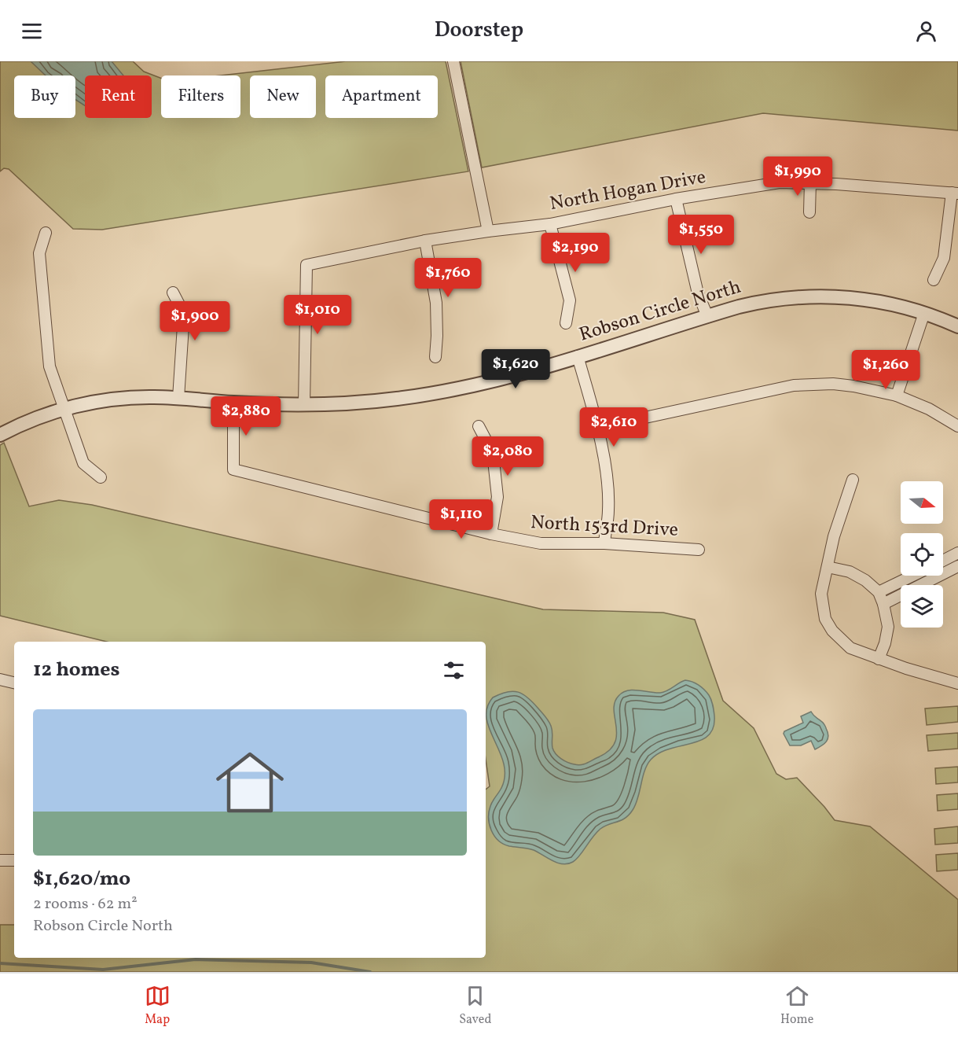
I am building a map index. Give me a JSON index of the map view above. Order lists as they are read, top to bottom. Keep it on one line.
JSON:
{"streets":{"street":["North Hogan Drive","Robson Circle North","North 153rd Drive"]},"crossings":[["North Hogan Drive","Robson Circle North"],["Robson Circle North","North 153rd Drive"]],"north":"right","page":{"header":"Doorstep","chip":["Buy","Rent","Filters","New","Apartment"],"price":["$1,990","$1,550","$2,190","$1,760","$1,010","$1,900","$1,620","$1,260","$2,880","$2,610","$2,080","$1,110"],"heading":"12 homes","list":[{"name":"$1,620/mo","note":"2 rooms · 62 m² · Robson Circle North"}],"tabs":["Map","Saved","Home"]}}
